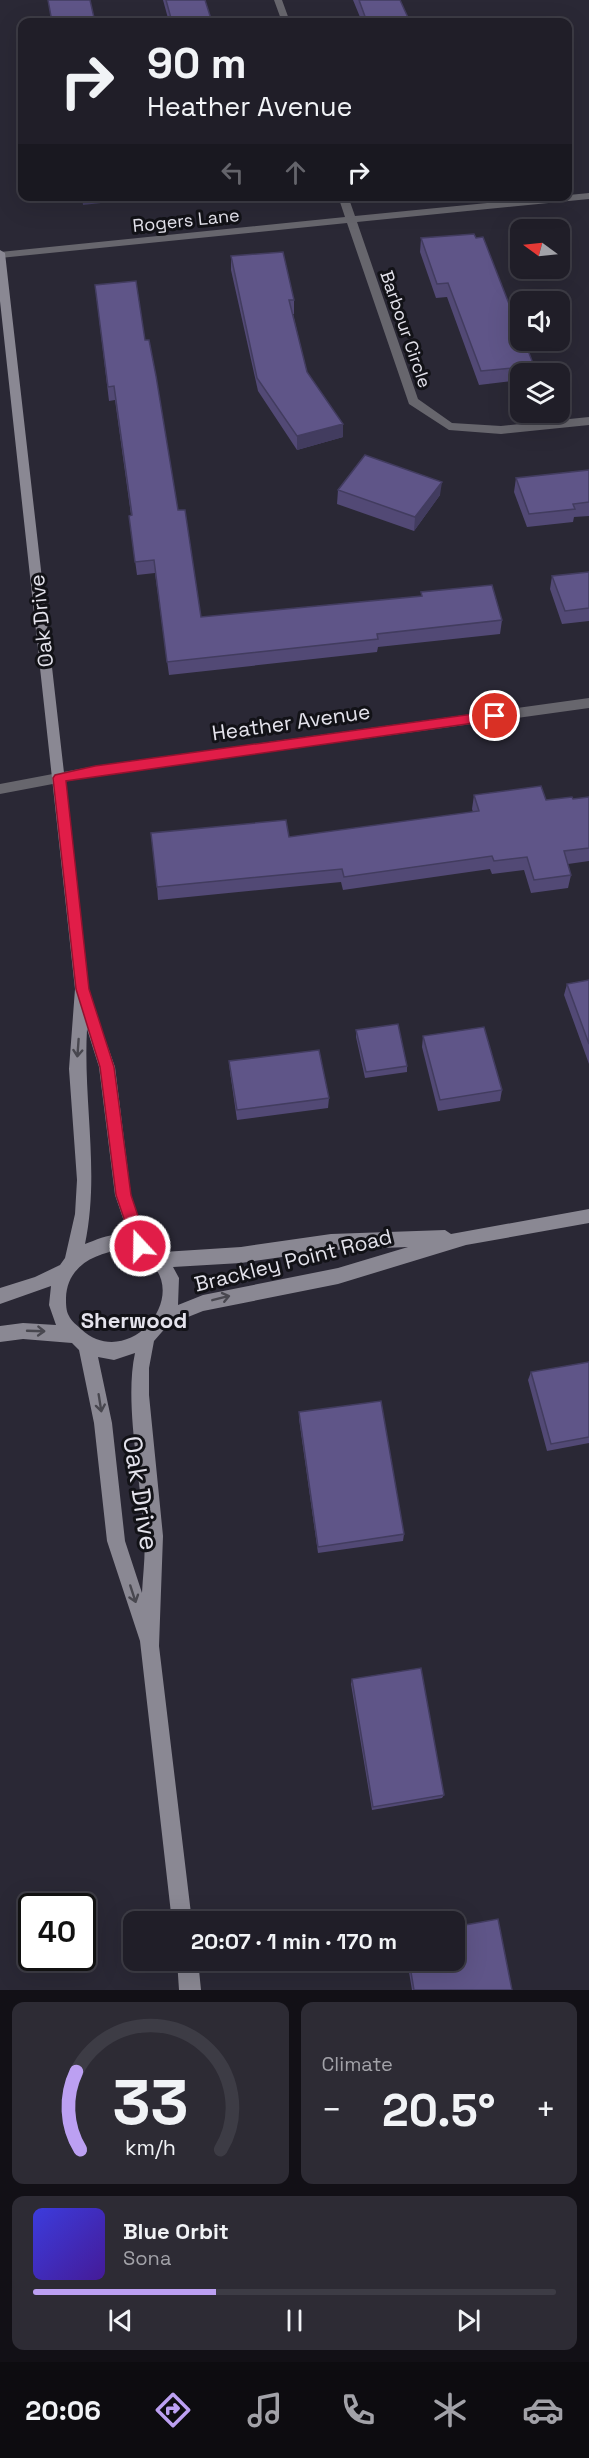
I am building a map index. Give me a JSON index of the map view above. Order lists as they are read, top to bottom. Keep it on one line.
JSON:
{"streets":{"street":["Rogers Lane","Barbour Circle","Oak Drive","Heather Avenue","Brackley Point Road"]},"crossings":[["Rogers Lane","Barbour Circle"],["Rogers Lane","Oak Drive"],["Oak Drive","Heather Avenue"],["Oak Drive","Brackley Point Road"]],"districts":["Sherwood"],"north":"left","page":{"turn":["90 m","Heather Avenue"],"limit":"40","trip":"20:07 · 1 min · 170 m","tile":"Climate","heat":["−","20.5°","+"],"song":["Blue Orbit","Sona"],"tabs":"20:06","gauge":["33","km/h"]}}
